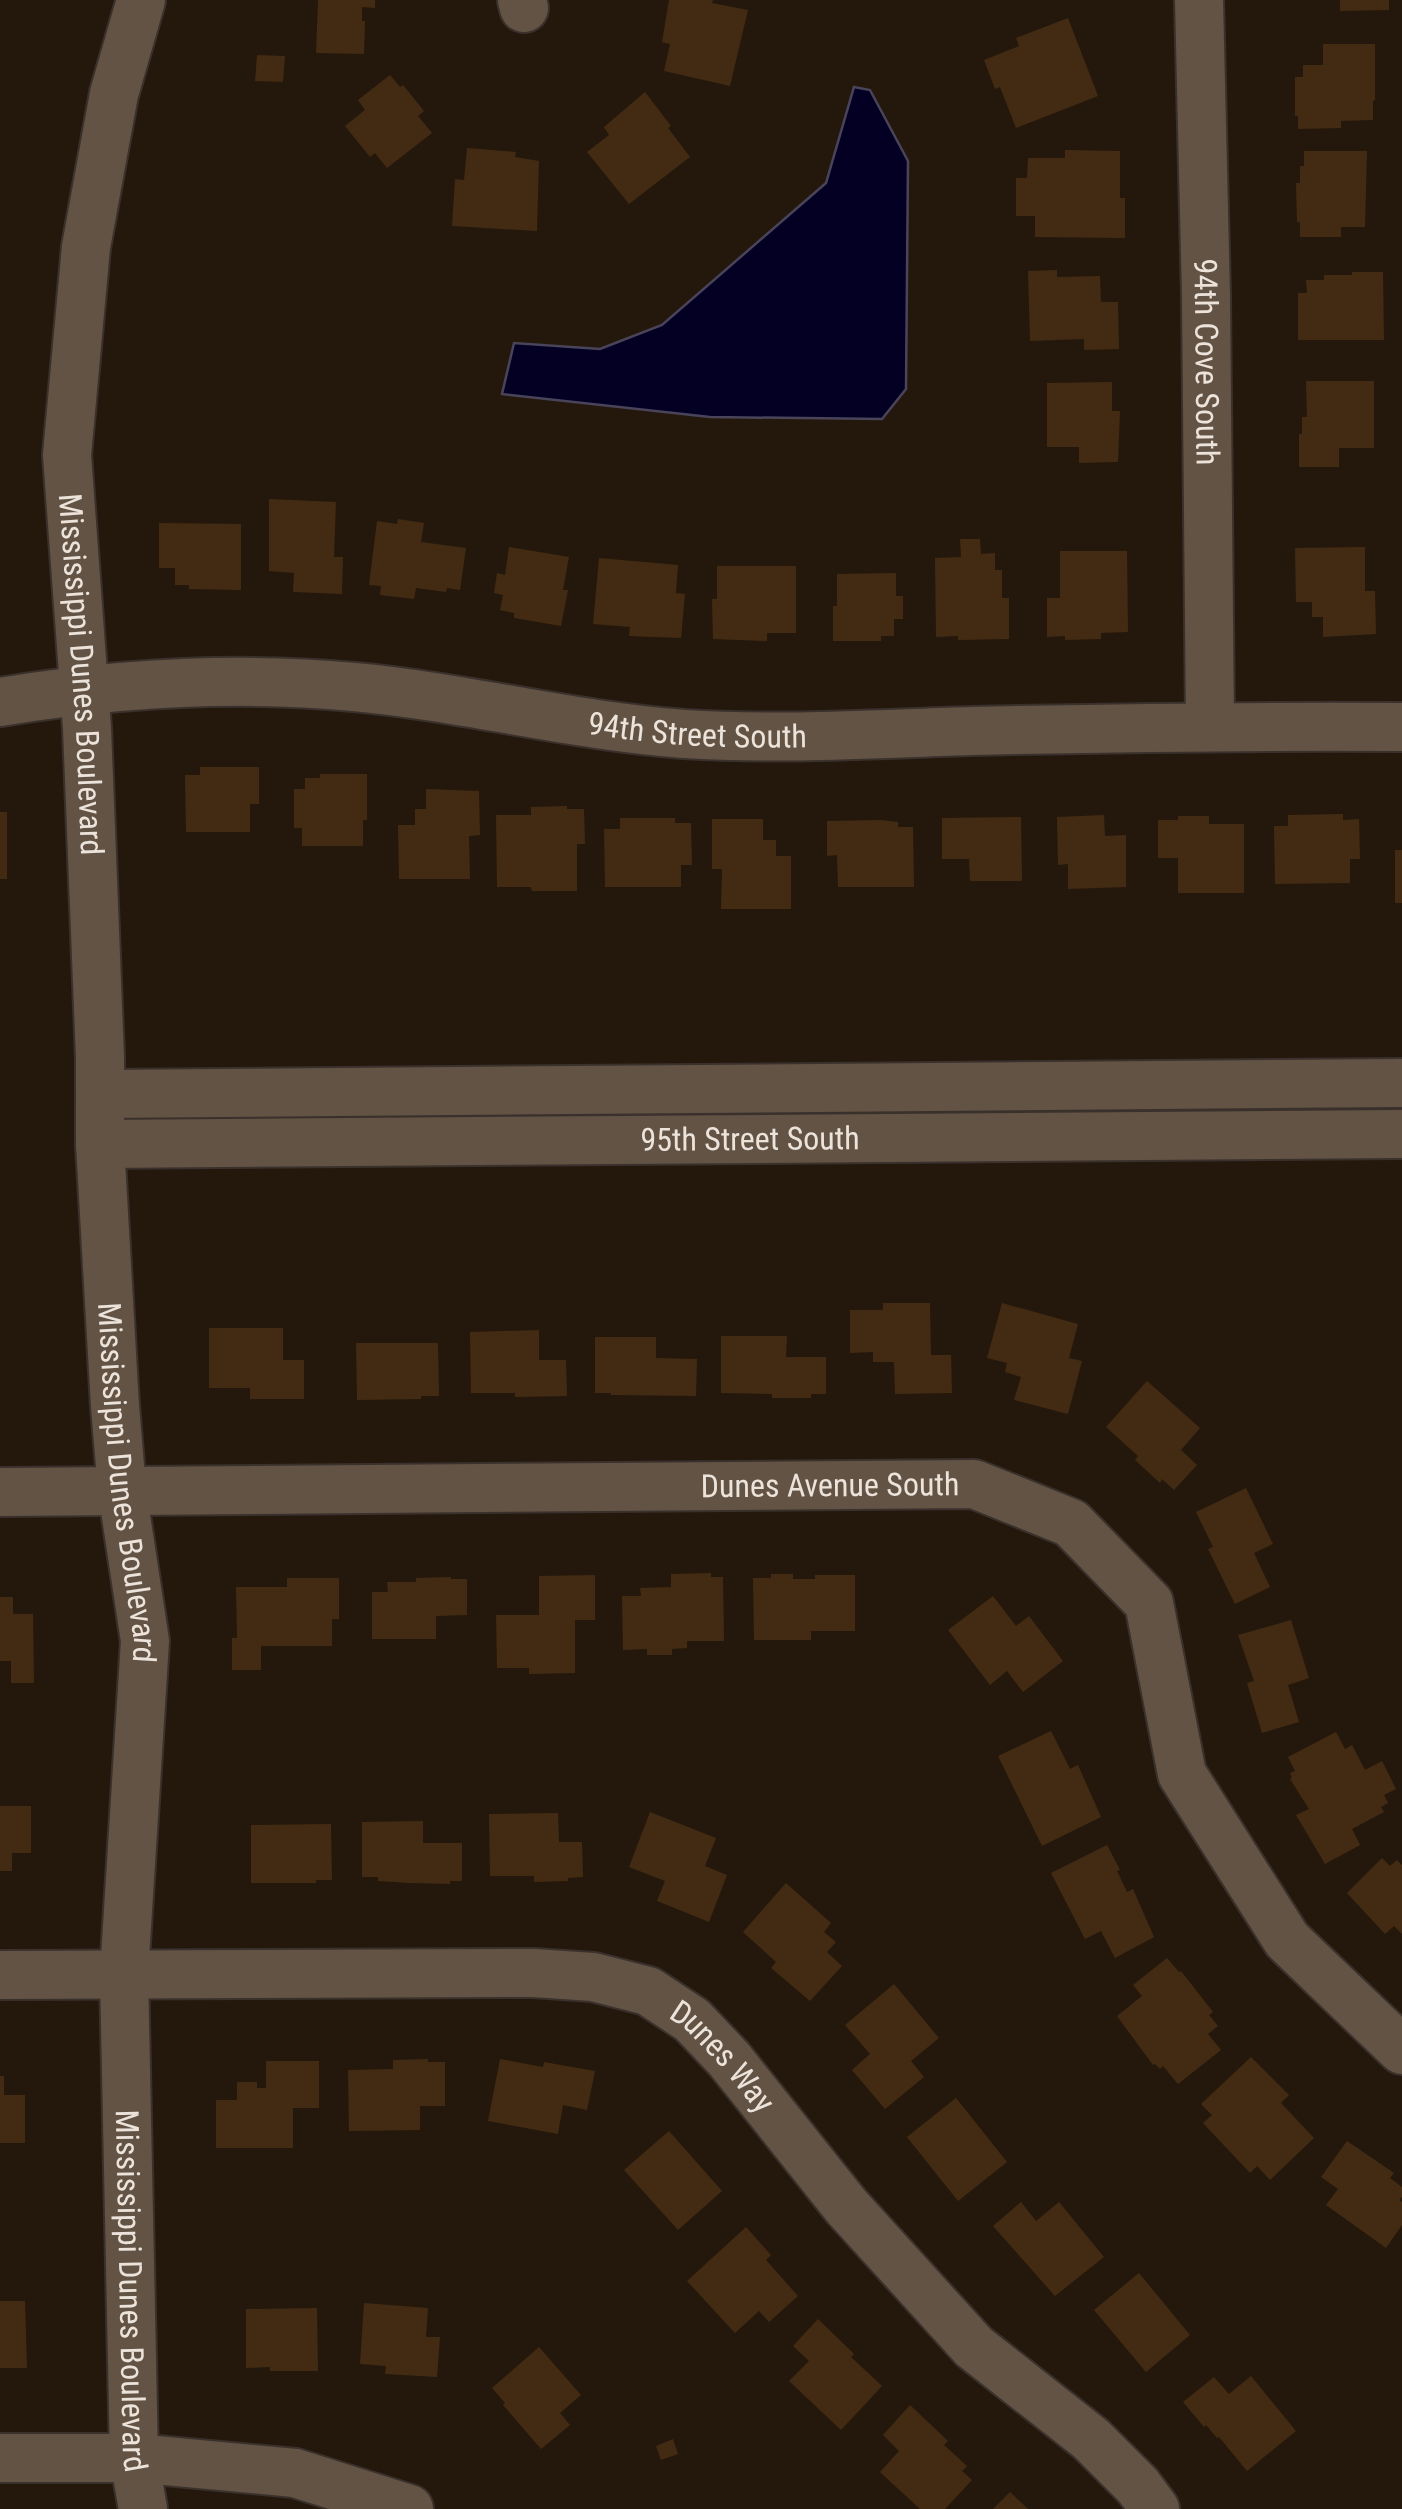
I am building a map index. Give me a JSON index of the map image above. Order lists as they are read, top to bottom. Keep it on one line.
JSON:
{"streets":{"street":["94th Cove South","Mississippi Dunes Boulevard","94th Street South","95th Street South","Dunes Avenue South","Dunes Way"]},"crossings":[["94th Cove South","94th Street South"],["Mississippi Dunes Boulevard","94th Street South"],["Mississippi Dunes Boulevard","95th Street South"],["Mississippi Dunes Boulevard","Dunes Avenue South"],["Mississippi Dunes Boulevard","Dunes Way"]]}
